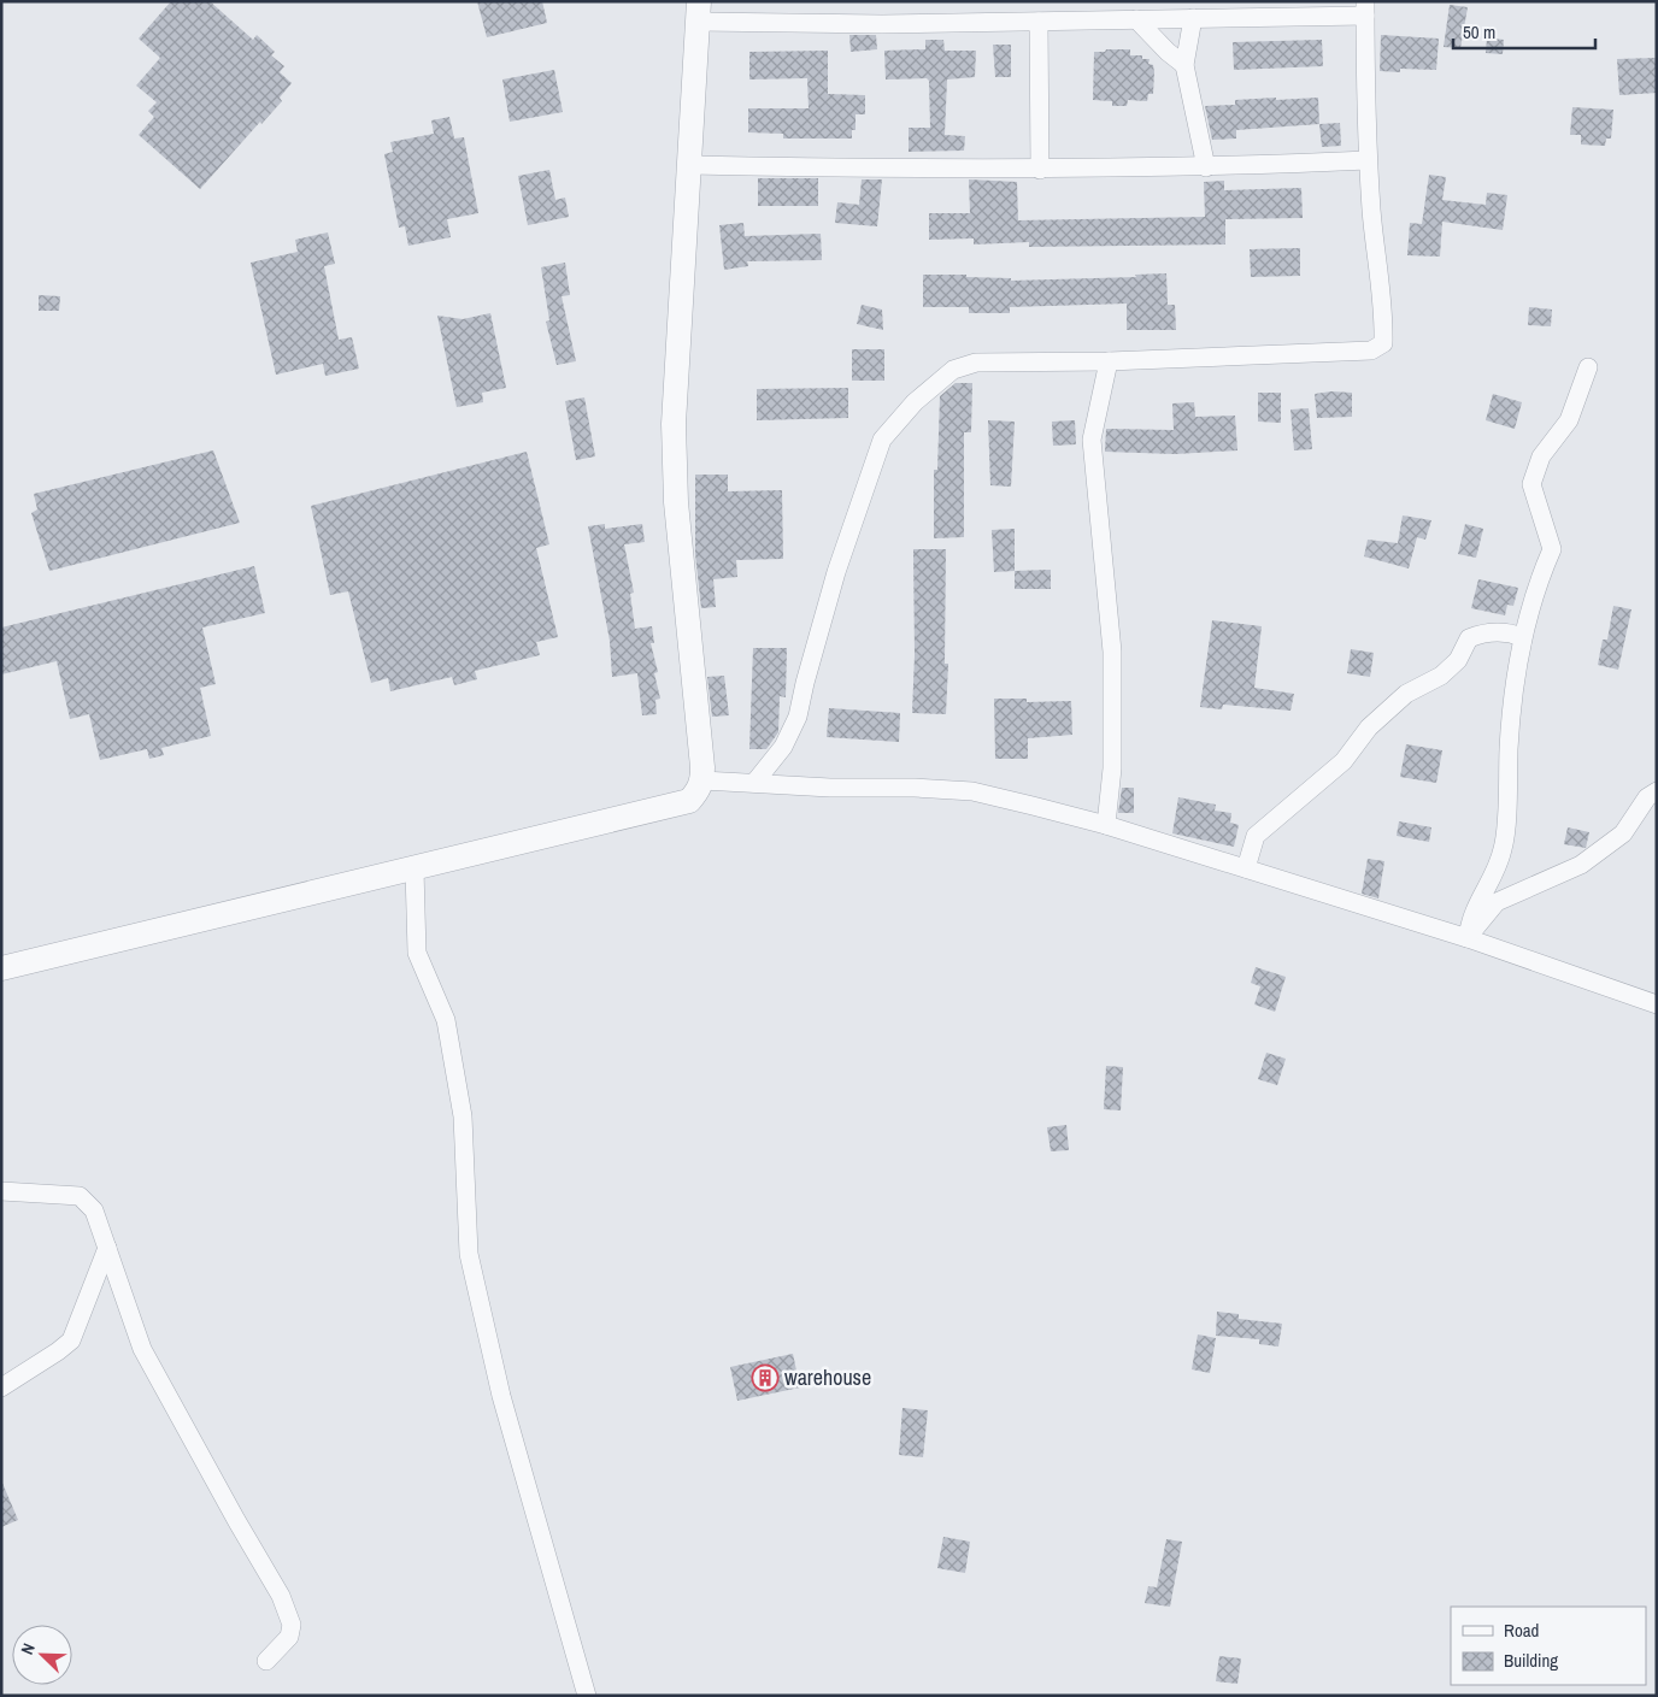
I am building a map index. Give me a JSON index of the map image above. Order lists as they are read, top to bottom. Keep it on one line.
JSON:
{"places":{"building":["warehouse"]},"legend":["Road","Building"],"scale_bar":"50 m","north":"top left"}
